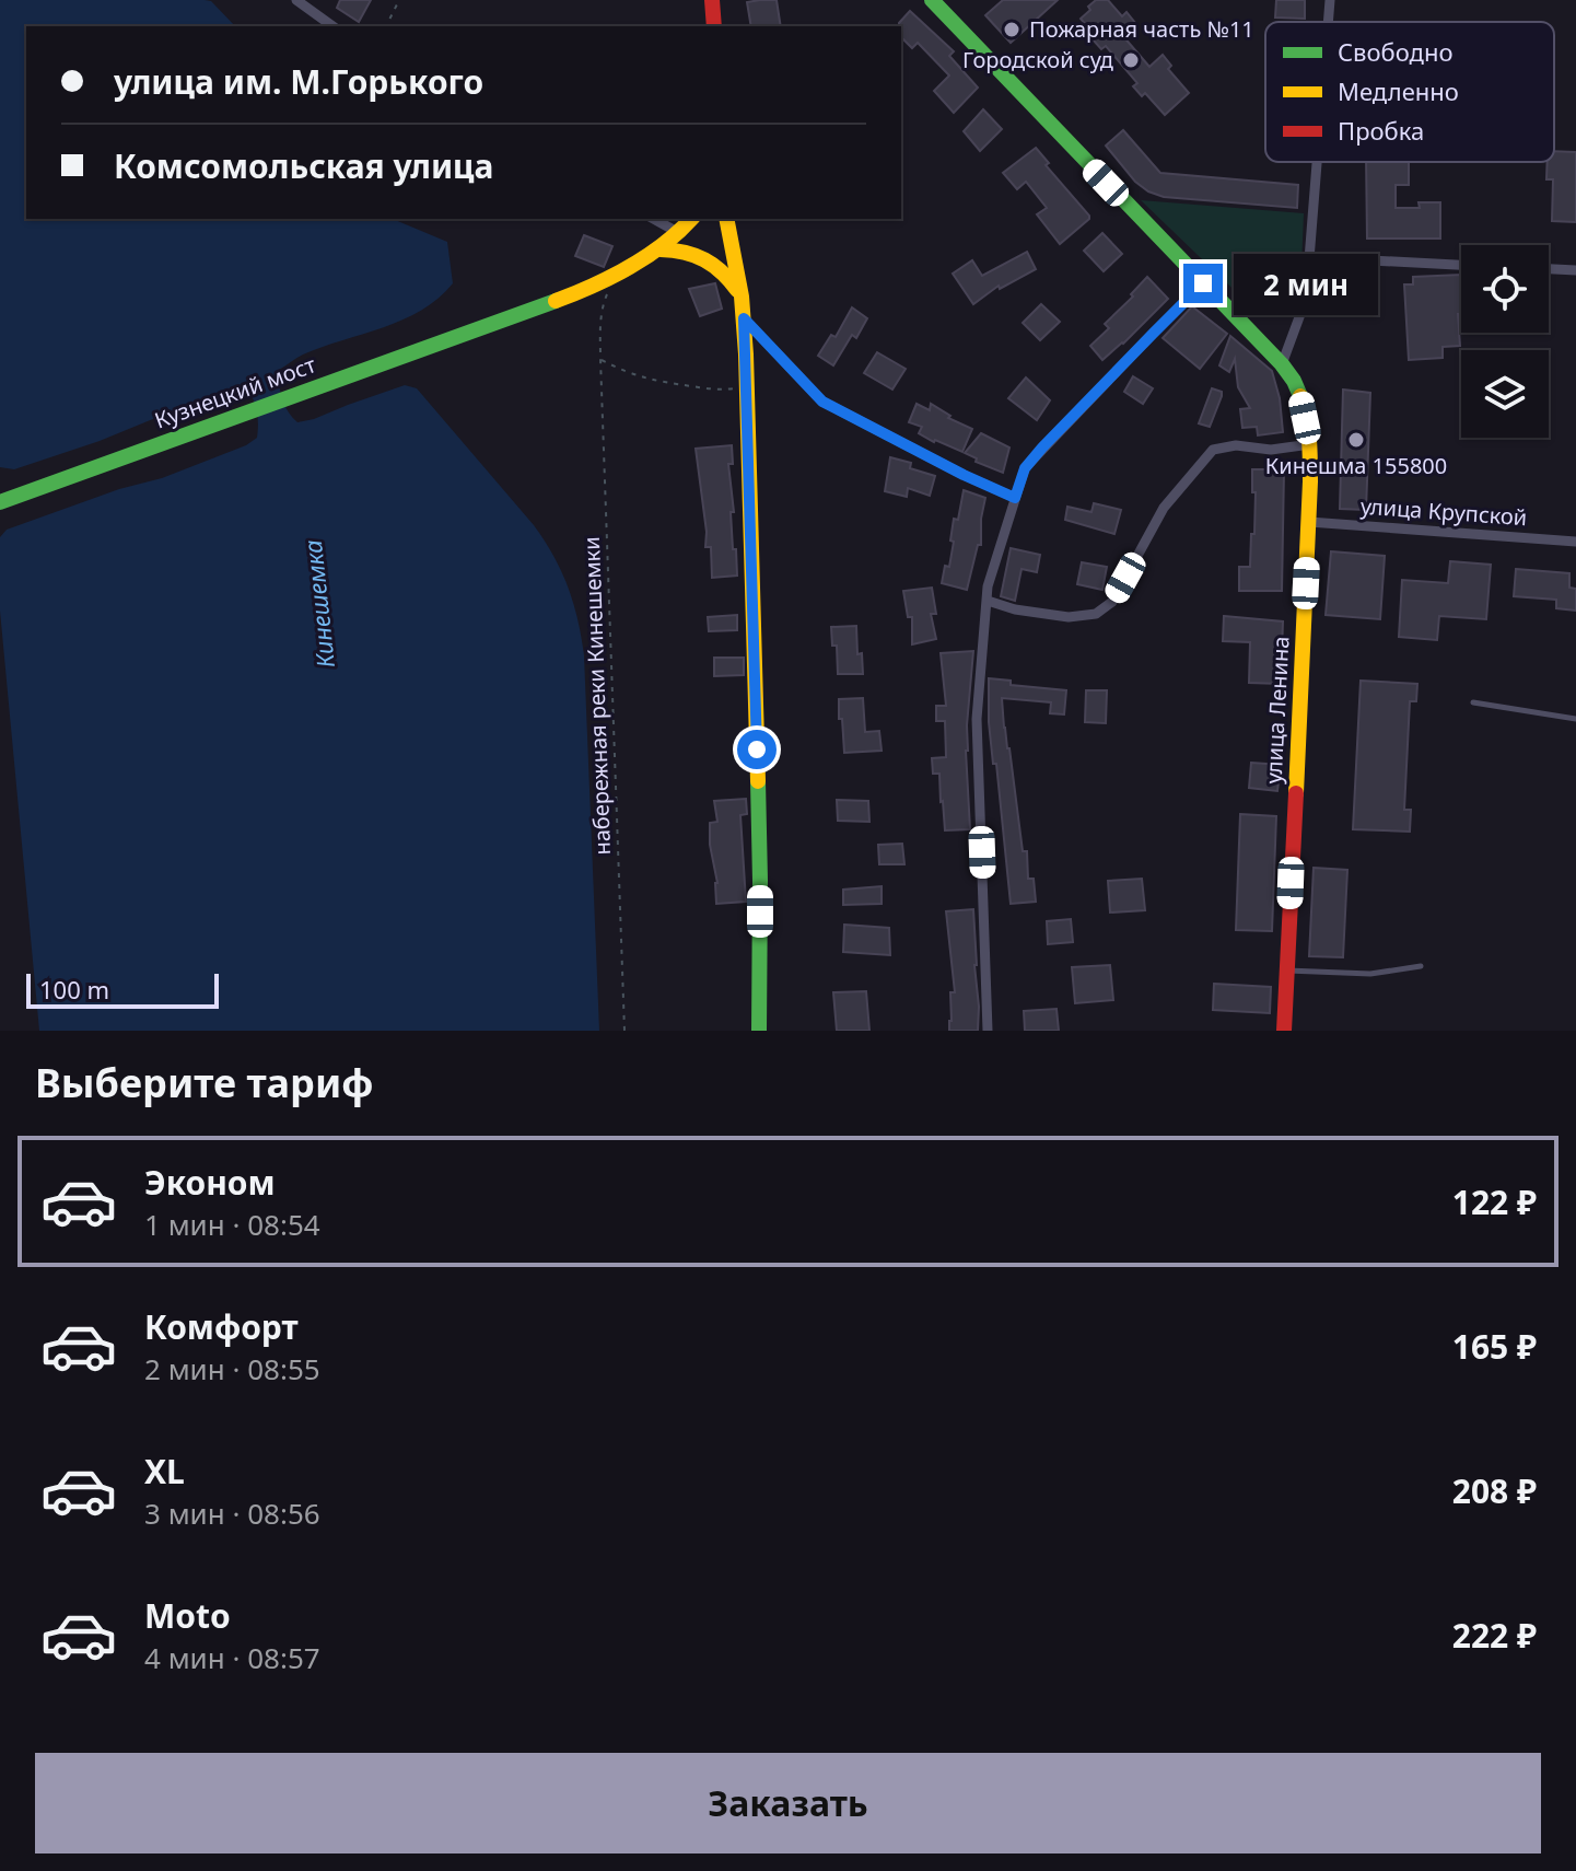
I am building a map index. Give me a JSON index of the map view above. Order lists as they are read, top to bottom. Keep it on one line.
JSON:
{"streets":{"street":["Кузнецкий мост","улица Крупской","улица Ленина"],"path":["набережная реки Кинешемки"]},"crossings":[["Кузнецкий мост","набережная реки Кинешемки"],["улица Крупской","улица Ленина"]],"water":["Кинешемка"],"places":["Пожарная часть №11","Городской суд","Кинешма 155800"],"legend":["Свободно","Медленно","Пробка"],"scale_bar":"100 m","page":{"banner":["улица им. М.Горького","Комсомольская улица"],"bubble":"2 мин","scale":"100 m","heading":"Выберите тариф","list":[{"name":"Эконом","note":"1 мин · 08:54","value":"122 ₽"},{"name":"Комфорт","note":"2 мин · 08:55","value":"165 ₽"},{"name":"XL","note":"3 мин · 08:56","value":"208 ₽"},{"name":"Moto","note":"4 мин · 08:57","value":"222 ₽"}],"buttons":"Заказать"}}
